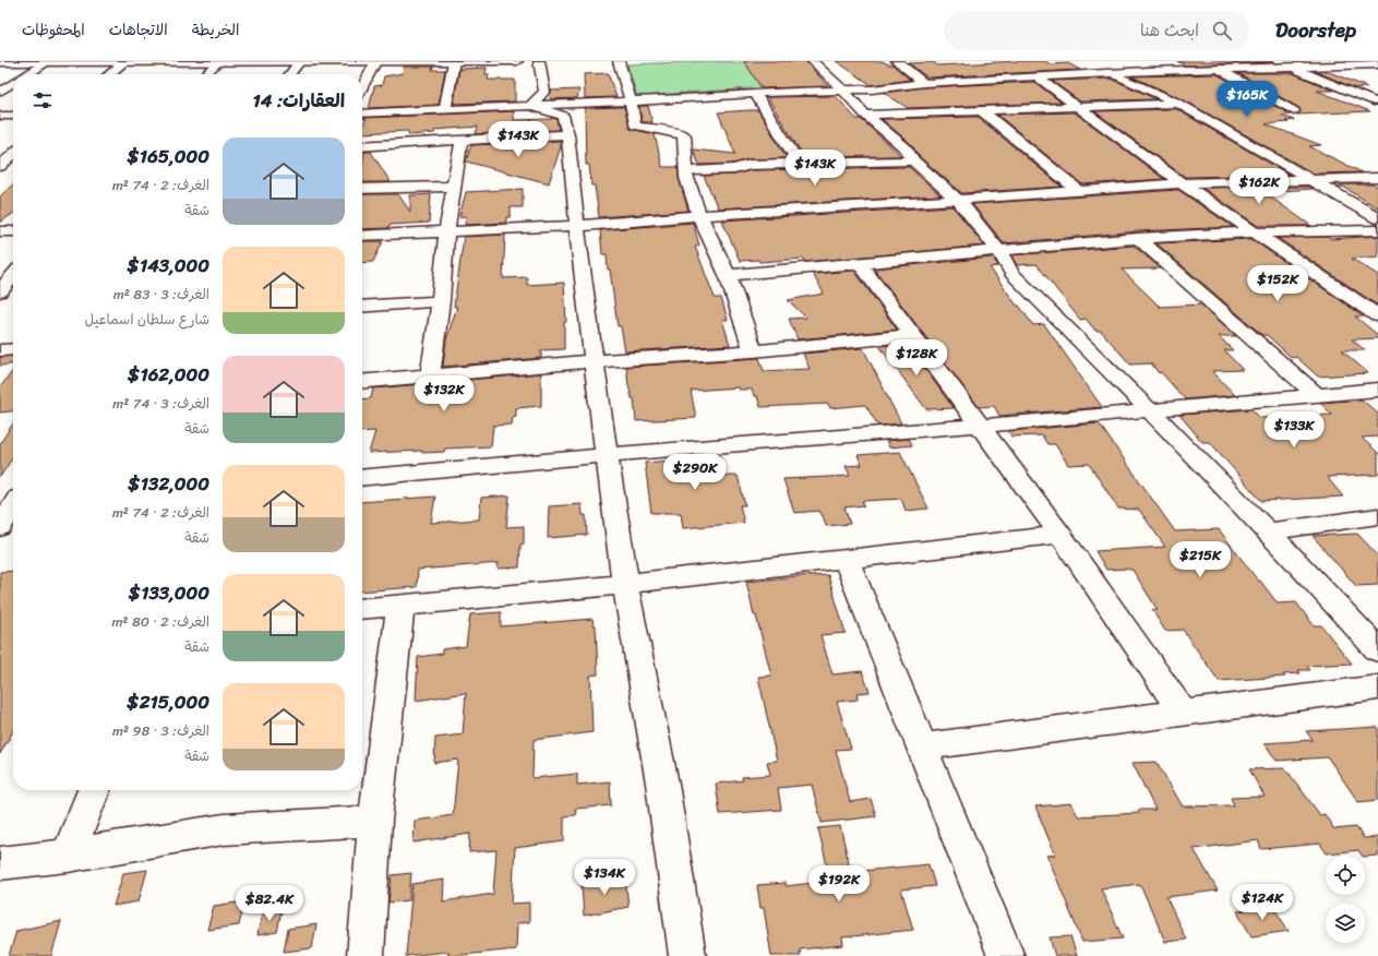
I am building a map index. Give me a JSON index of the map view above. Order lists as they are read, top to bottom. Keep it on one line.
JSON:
{"page":{"header":"Doorstep","search":"ابحث هنا","nav":["الخريطة","الاتجاهات","المحفوظات"],"heading":"العقارات: 14","price":["$165K","$143K","$143K","$162K","$152K","$128K","$132K","$133K","$290K","$215K","$134K","$192K","$124K","$82.4K"],"list":[{"name":"$165,000","note":"الغرف: 2 · 74 m² · شقة"},{"name":"$143,000","note":"الغرف: 3 · 83 m² · شارع سلطان اسماعيل"},{"name":"$162,000","note":"الغرف: 3 · 74 m² · شقة"},{"name":"$132,000","note":"الغرف: 2 · 74 m² · شقة"},{"name":"$133,000","note":"الغرف: 2 · 80 m² · شقة"},{"name":"$215,000","note":"الغرف: 3 · 98 m² · شقة"}]}}
